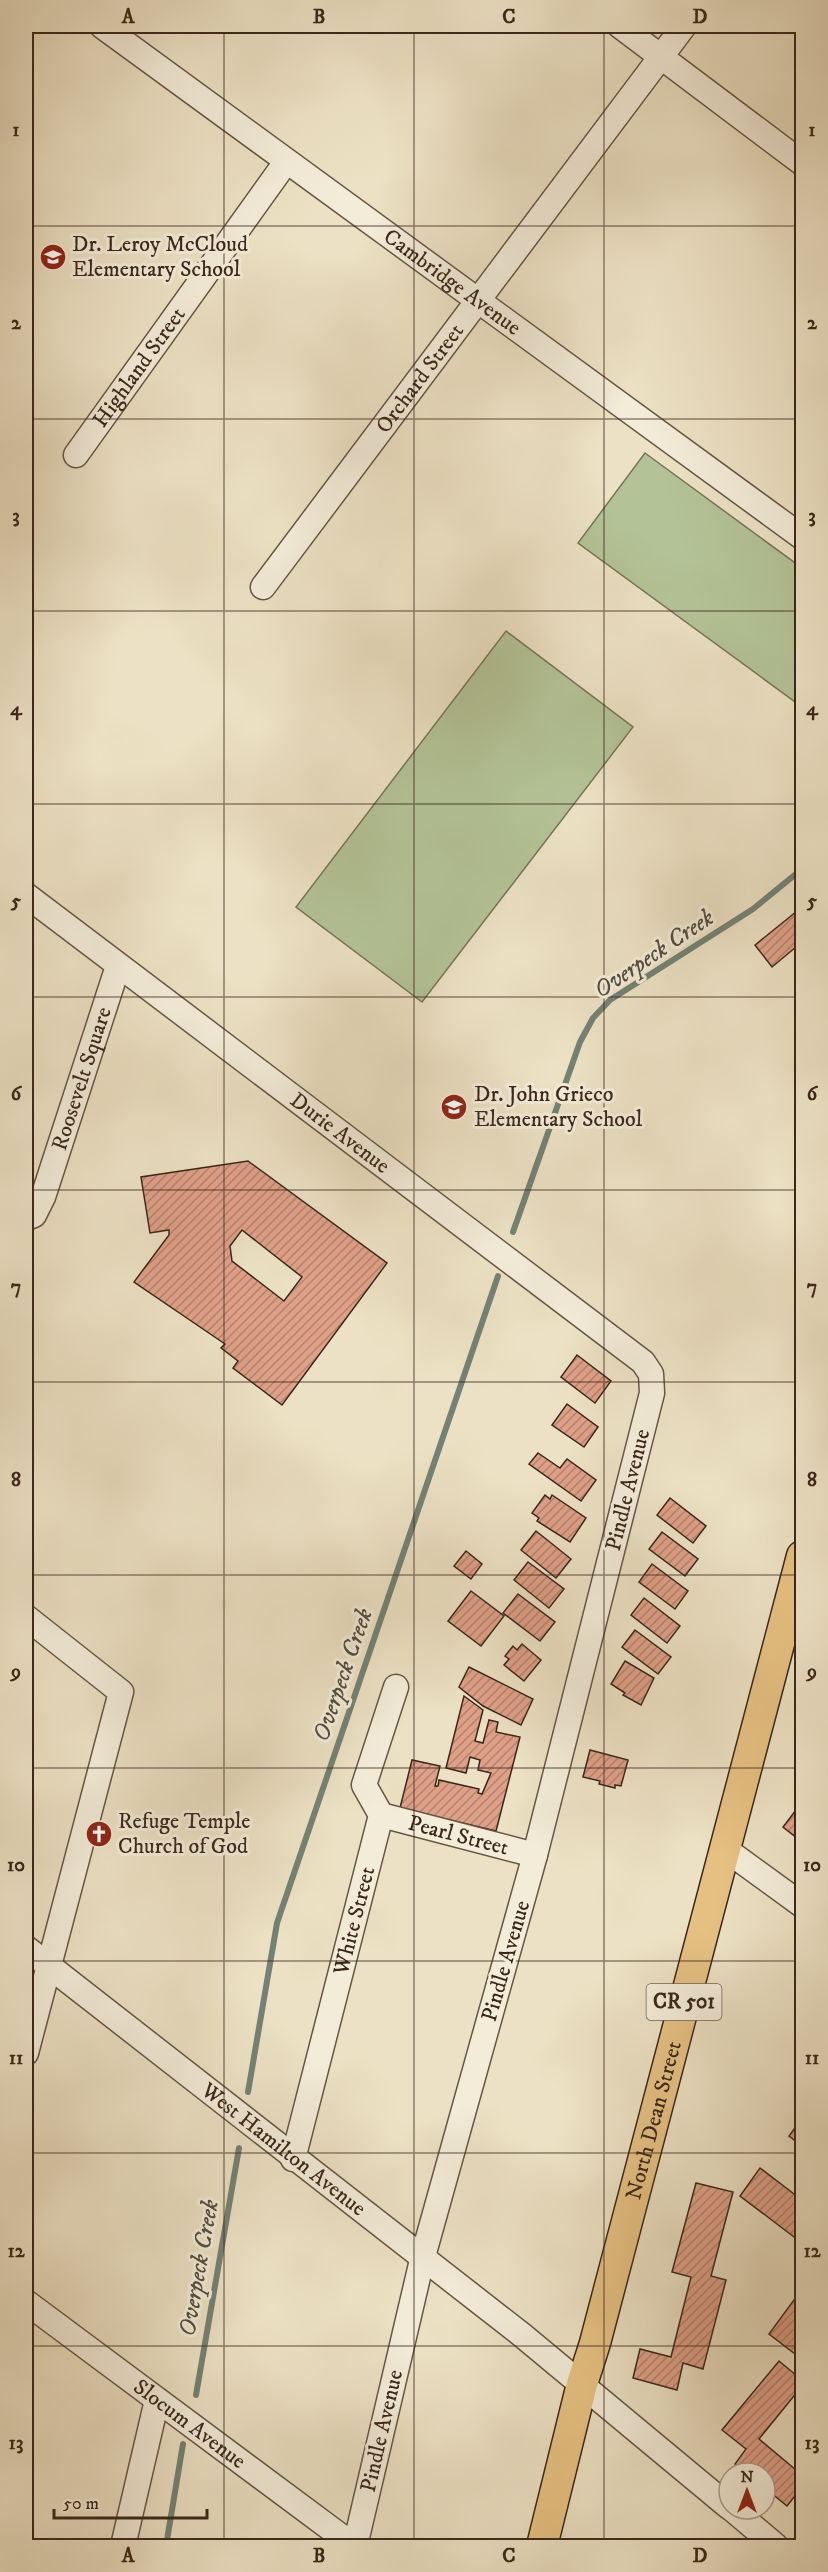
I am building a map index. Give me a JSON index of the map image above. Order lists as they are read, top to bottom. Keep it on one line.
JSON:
{"streets":{"main road":["CR 501","North Dean Street"],"street":["Cambridge Avenue","Highland Street","Orchard Street","Roosevelt Square","Durie Avenue","Pindle Avenue","Pearl Street","White Street","West Hamilton Avenue","Slocum Avenue"]},"crossings":[["Cambridge Avenue","Highland Street"],["Cambridge Avenue","Orchard Street"],["Roosevelt Square","Durie Avenue"],["Durie Avenue","Pindle Avenue"],["Pindle Avenue","Pearl Street"],["Pindle Avenue","West Hamilton Avenue"],["Pindle Avenue","Slocum Avenue"],["Pearl Street","White Street"],["White Street","West Hamilton Avenue"],["North Dean Street","West Hamilton Avenue"]],"water":["Overpeck Creek"],"places":{"school or university":["Dr. Leroy McCloud Elementary School","Dr. John Grieco Elementary School"],"church":["Refuge Temple Church of God"]},"scale_bar":"50 m","north":"top","grid":{"columns":["A","B","C","D"],"rows":["1","2","3","4","5","6","7","8","9","10","11","12","13"]}}
